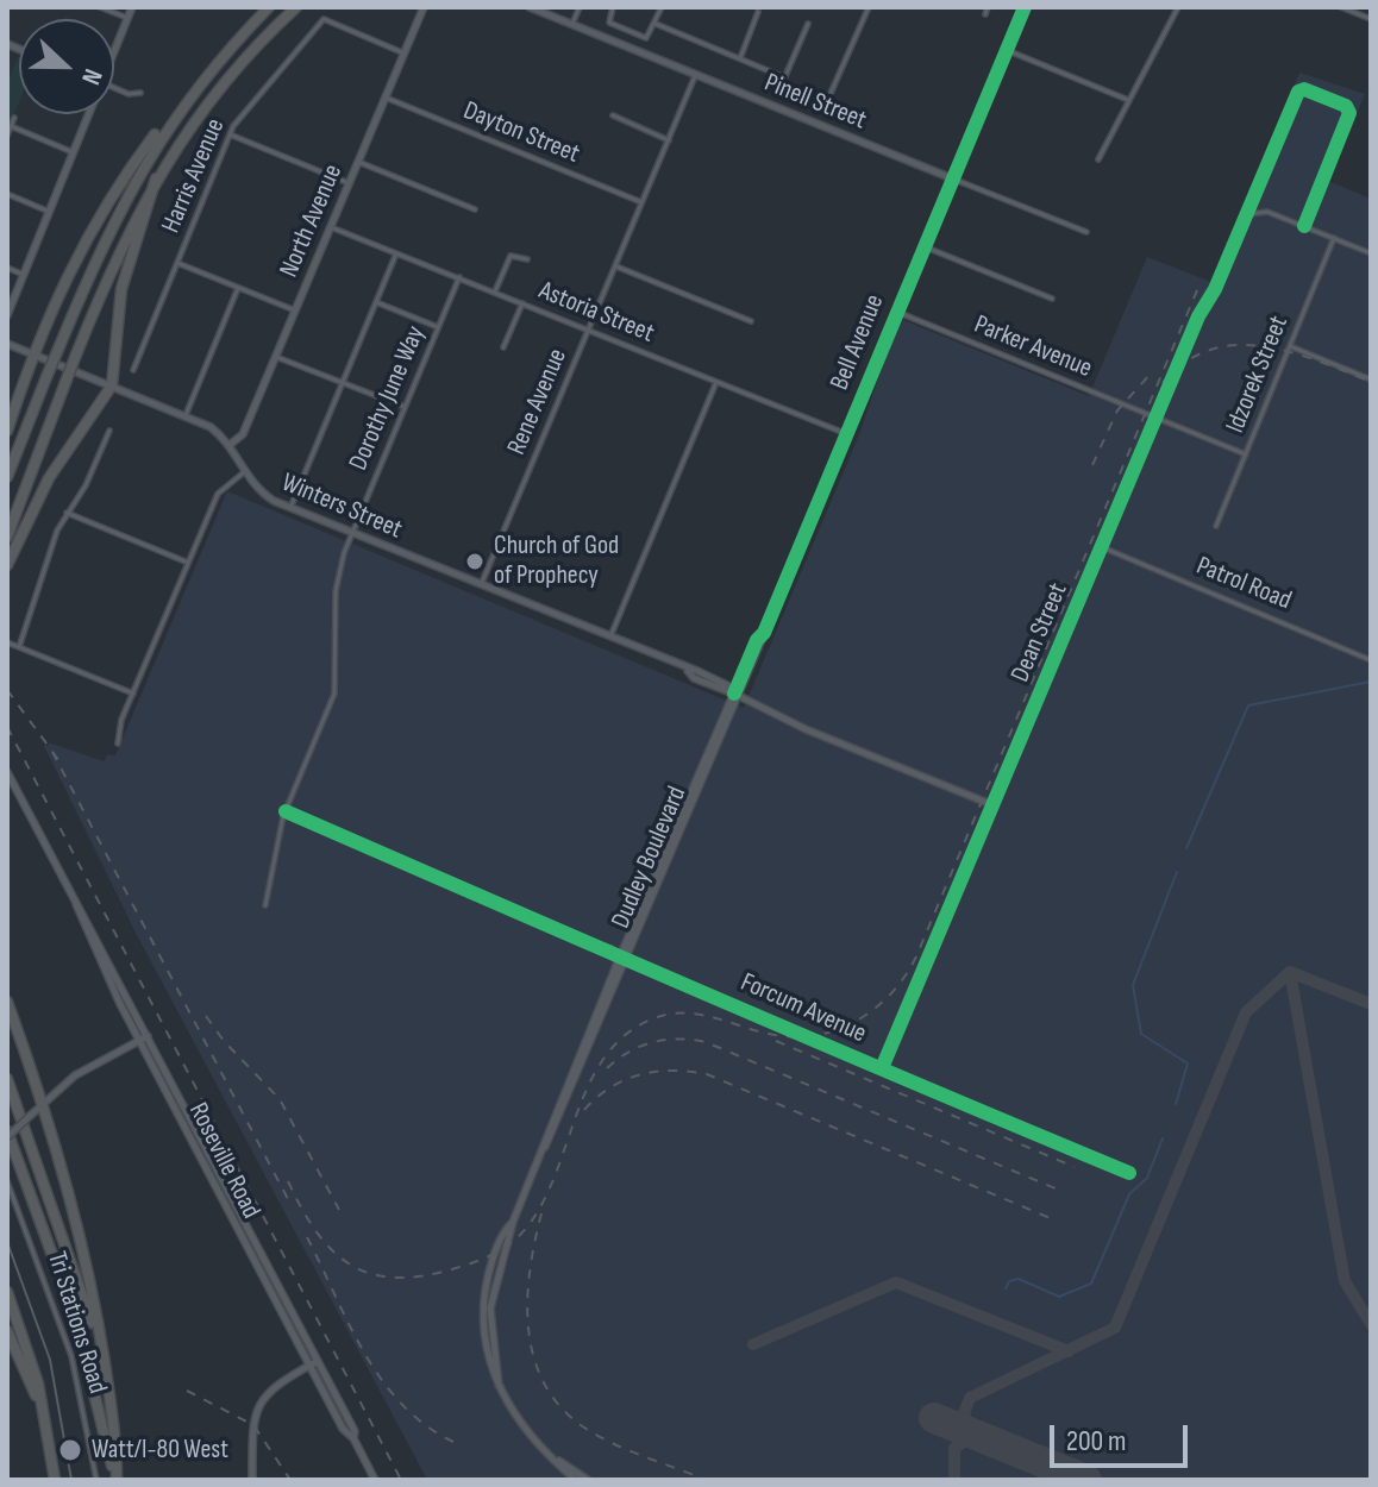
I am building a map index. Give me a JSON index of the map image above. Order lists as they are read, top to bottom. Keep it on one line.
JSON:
{"streets":{"main road":["Pinell Street","North Avenue","Bell Avenue","Winters Street","Dudley Boulevard","Roseville Road"],"street":["Dayton Street","Harris Avenue","Astoria Street","Parker Avenue","Idzorek Street","Dorothy June Way","Rene Avenue","Patrol Road","Dean Street","Forcum Avenue","Tri Stations Road"]},"crossings":[["Pinell Street","Bell Avenue"],["Pinell Street","Rene Avenue"],["Dayton Street","North Avenue"],["Dayton Street","Rene Avenue"],["Harris Avenue","North Avenue"],["North Avenue","Astoria Street"],["North Avenue","Winters Street"],["Astoria Street","Bell Avenue"],["Astoria Street","Dorothy June Way"],["Astoria Street","Rene Avenue"],["Bell Avenue","Parker Avenue"],["Bell Avenue","Dudley Boulevard"],["Parker Avenue","Idzorek Street"],["Parker Avenue","Dean Street"],["Dorothy June Way","Winters Street"],["Dorothy June Way","Forcum Avenue"],["Rene Avenue","Winters Street"],["Winters Street","Dean Street"],["Winters Street","Dudley Boulevard"],["Patrol Road","Dean Street"],["Dean Street","Forcum Avenue"],["Dudley Boulevard","Forcum Avenue"]],"places":["Church of God of Prophecy","Watt/I-80 West"],"scale_bar":"200 m","north":"right"}
